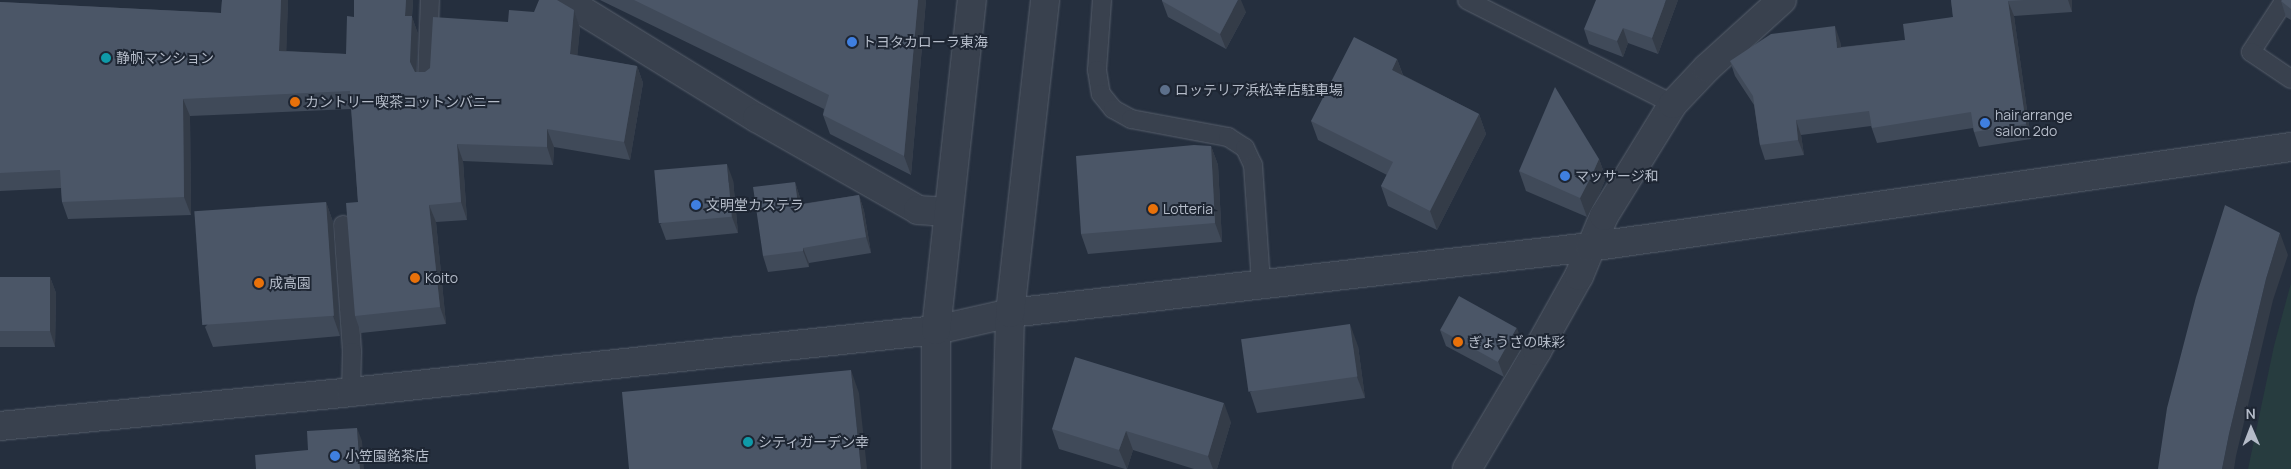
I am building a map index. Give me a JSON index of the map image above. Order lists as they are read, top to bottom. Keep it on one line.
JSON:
{"places":["トヨタカローラ東海","静帆マンション","ロッテリア浜松幸店駐車場","カントリー喫茶コットンバニー","hair arrange salon 2do","マッサージ和","文明堂カステラ","Lotteria","Koito","成高園","ぎょうざの味彩","シティガーデン幸","小笠園銘茶店"],"north":"top"}
